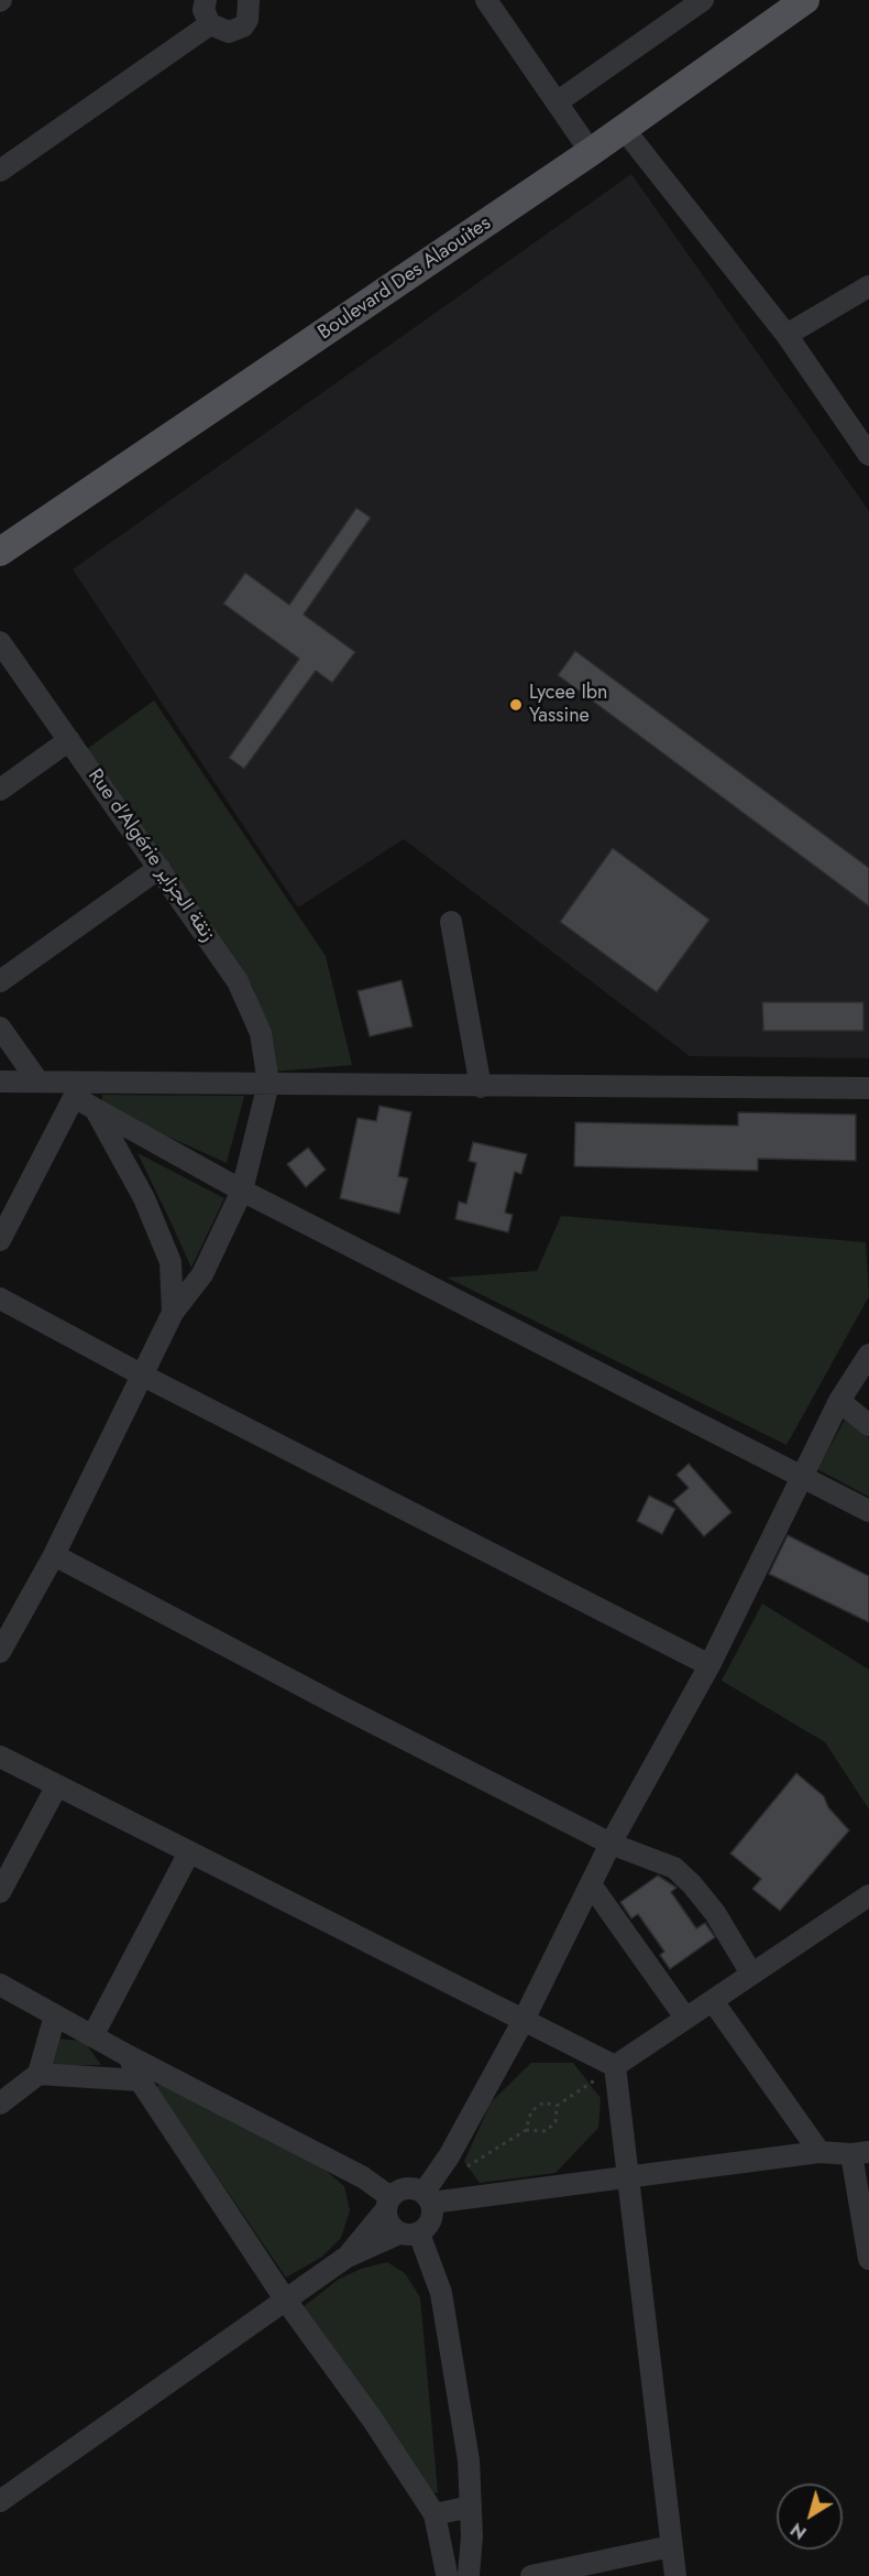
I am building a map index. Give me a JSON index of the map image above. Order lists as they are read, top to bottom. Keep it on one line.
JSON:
{"streets":{"main road":["Boulevard Des Alaouites"],"street":["Rue d'Algérie زنقة الجزاير"]},"places":["Lycee Ibn Yassine"],"north":"bottom left"}
